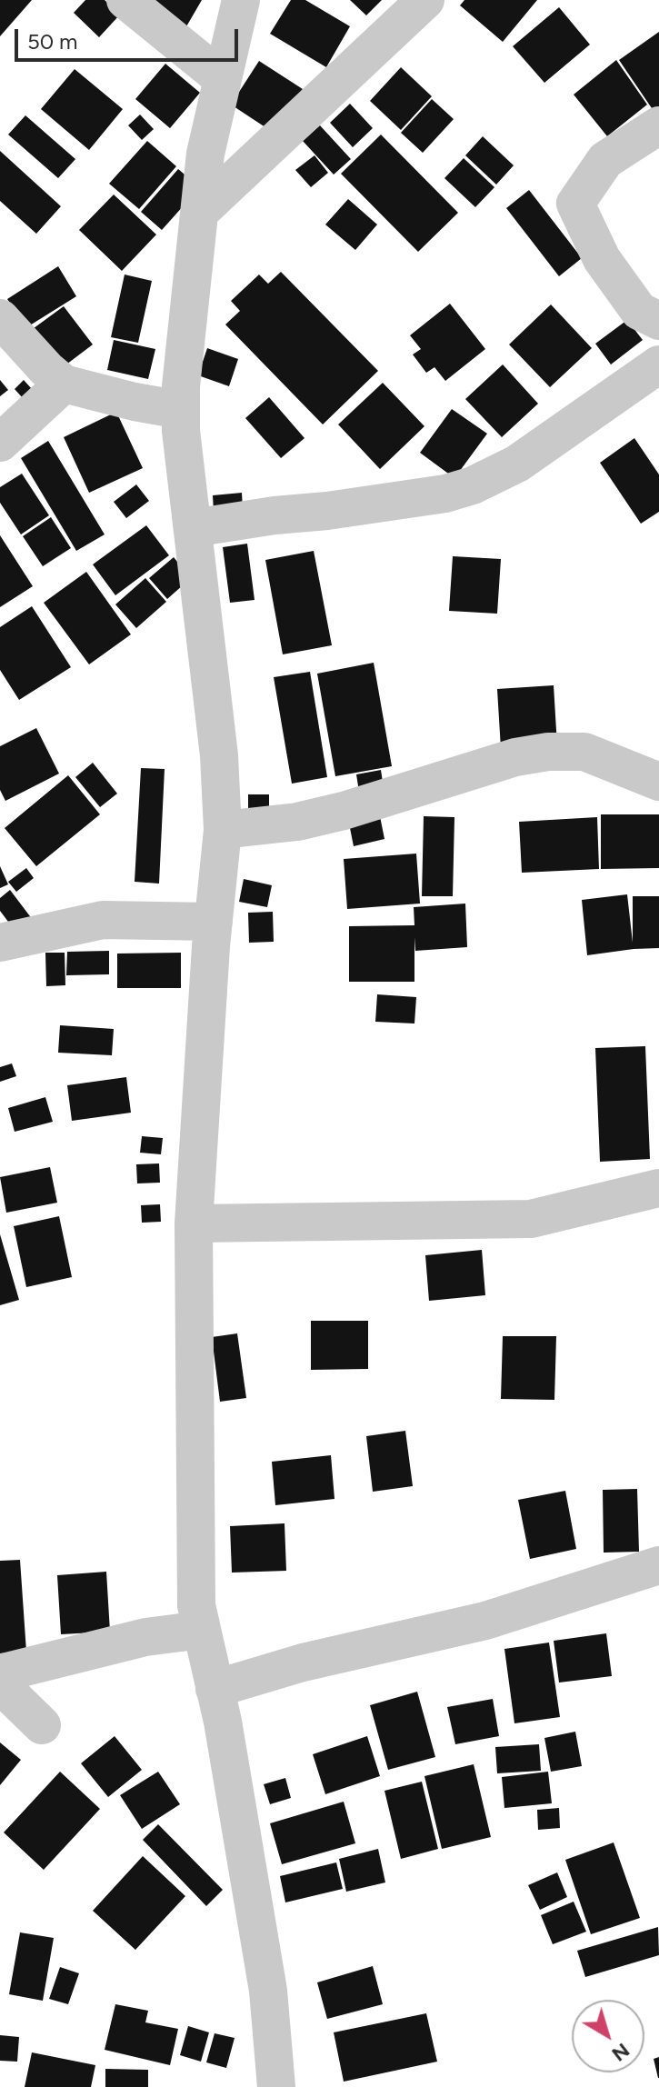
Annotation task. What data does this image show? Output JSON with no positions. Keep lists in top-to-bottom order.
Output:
{
  "scale_bar": "50 m",
  "north": "bottom right"
}
